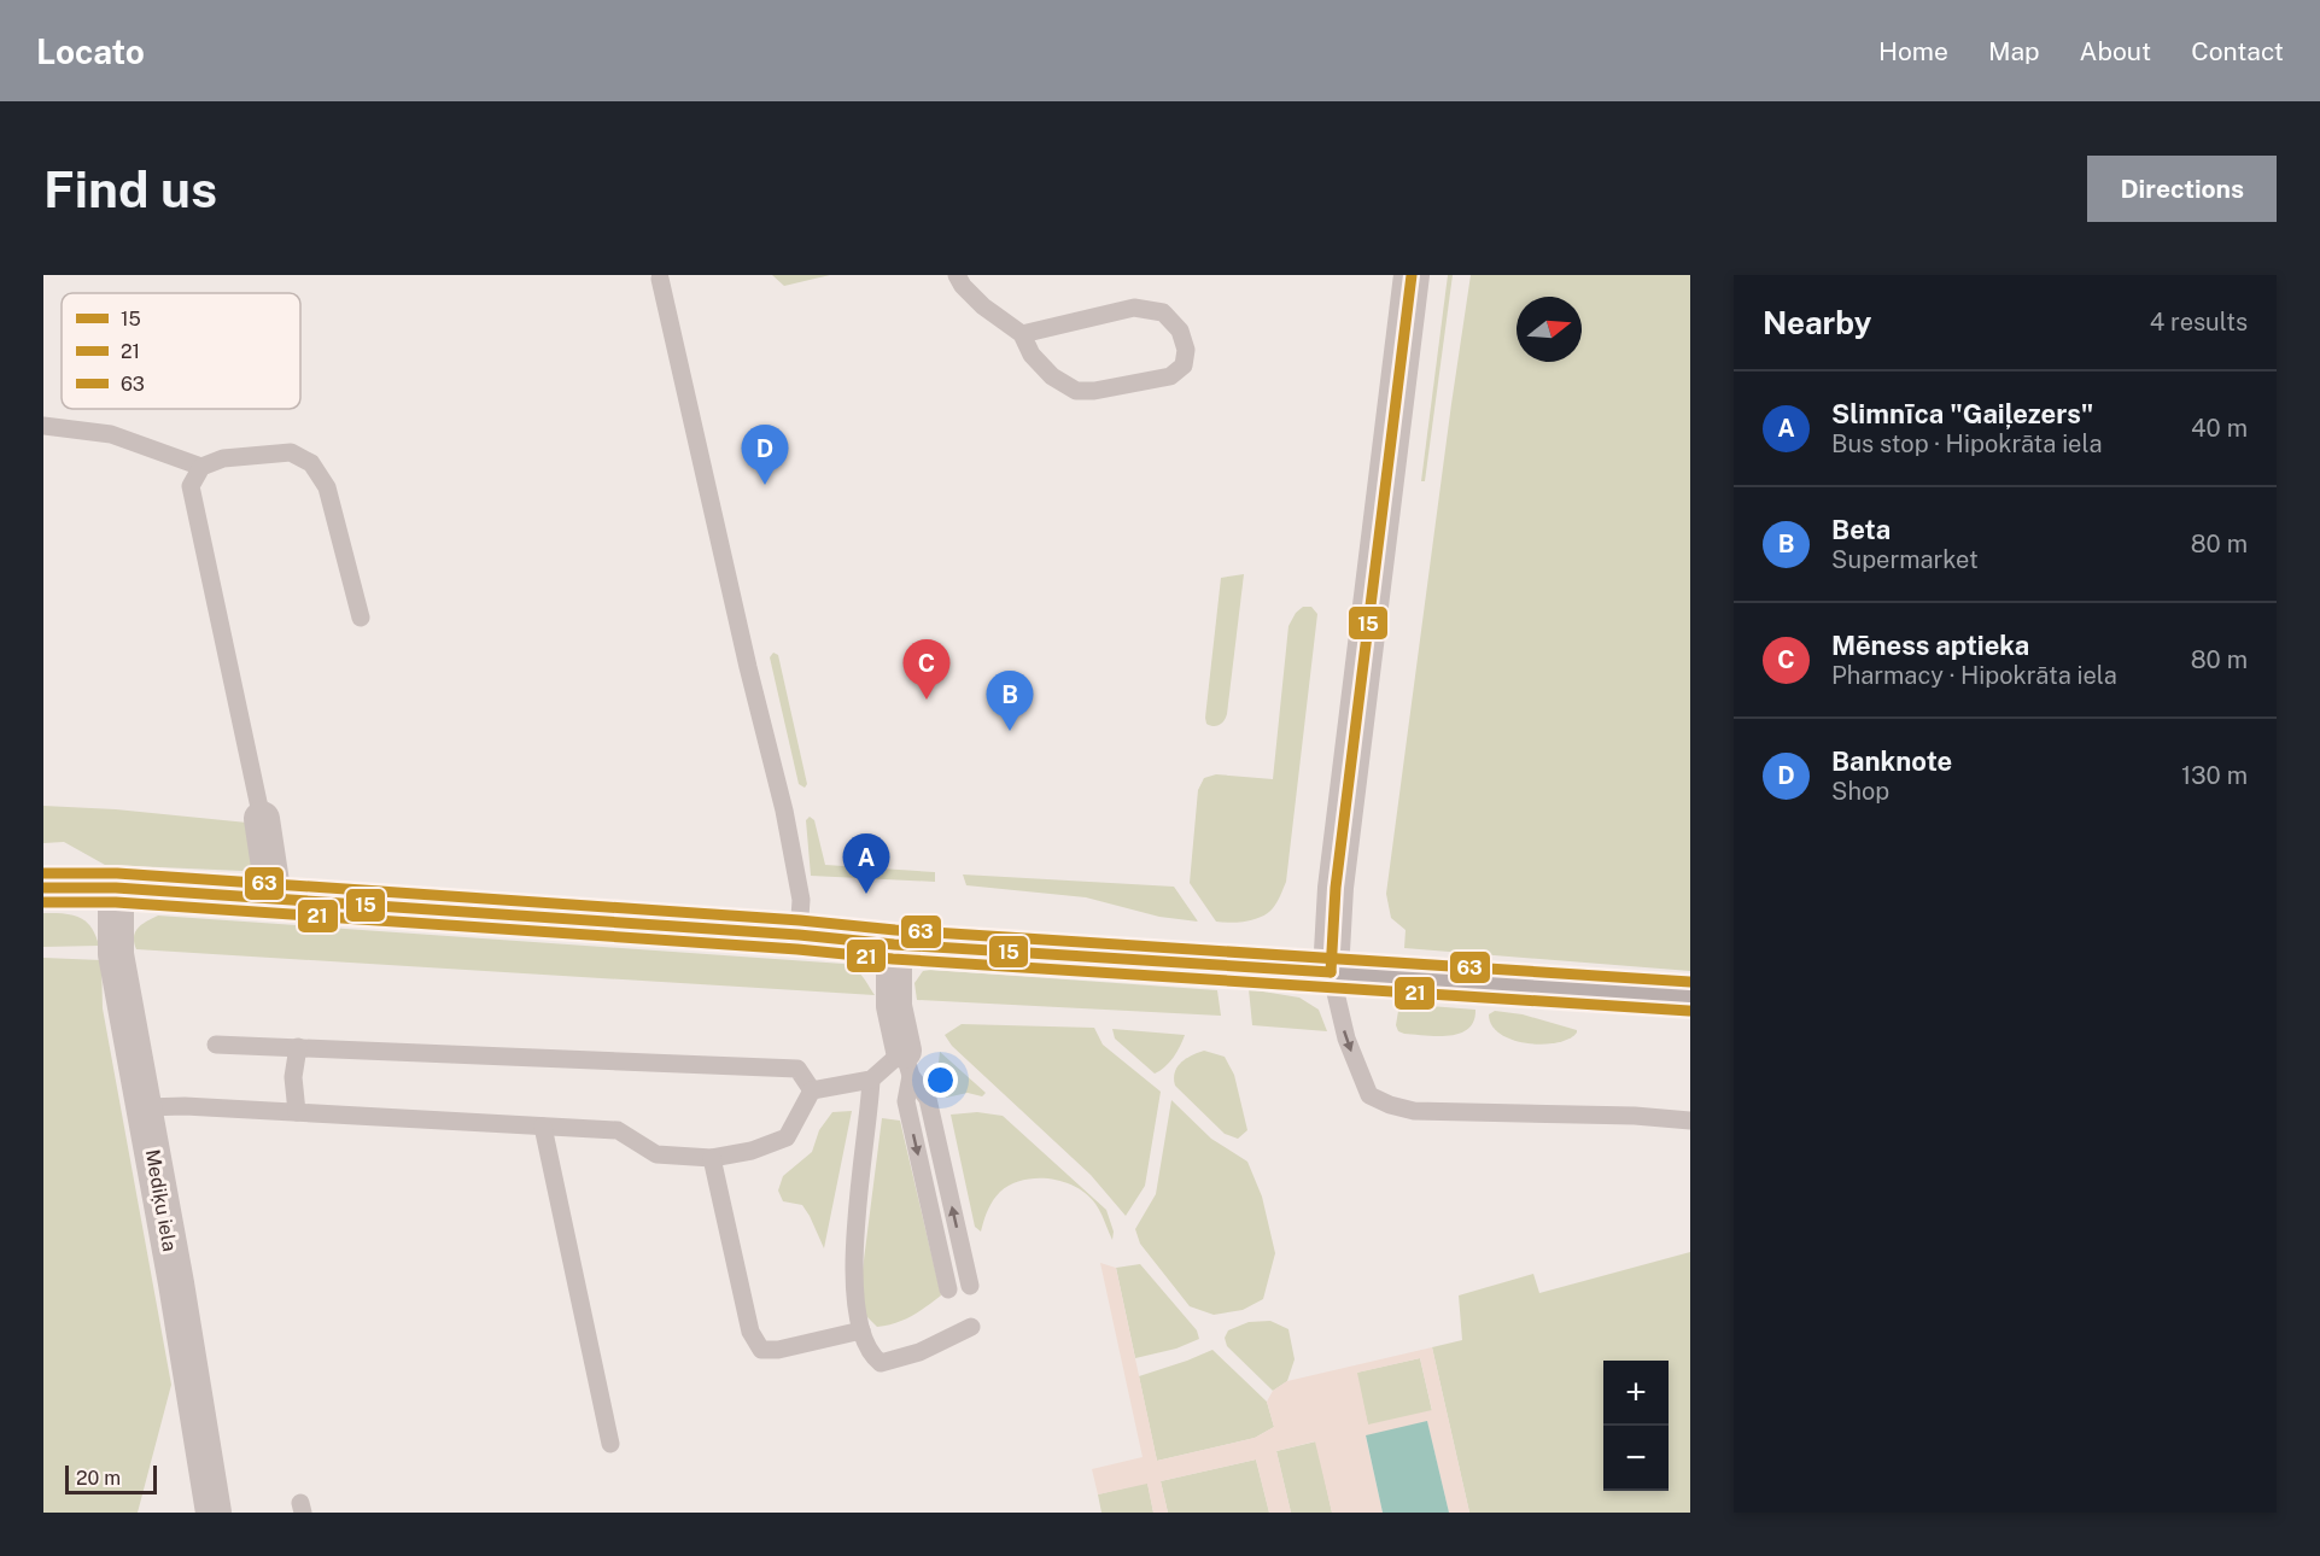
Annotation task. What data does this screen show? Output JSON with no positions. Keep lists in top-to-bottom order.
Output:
{
  "streets": {
    "street": ["Mediķu iela"]
  },
  "lines": ["transit line 15", "transit line 63", "transit line 21"],
  "legend": ["15", "21", "63"],
  "scale_bar": "20 m",
  "north": "right",
  "page": {
    "header": "Locato",
    "nav": [
      "Home",
      "Map",
      "About",
      "Contact"
    ],
    "buttons": "Directions",
    "title": "Find us",
    "heading": ["Nearby", "4 results"],
    "list": [
      {
        "mark": "A",
        "name": "Slimnīca \"Gaiļezers\"",
        "note": "Bus stop · Hipokrāta iela",
        "value": "40 m"
      },
      {
        "mark": "B",
        "name": "Beta",
        "note": "Supermarket",
        "value": "80 m"
      },
      {
        "mark": "C",
        "name": "Mēness aptieka",
        "note": "Pharmacy · Hipokrāta iela",
        "value": "80 m"
      },
      {
        "mark": "D",
        "name": "Banknote",
        "note": "Shop",
        "value": "130 m"
      }
    ],
    "pins": [
      "D",
      "C",
      "B",
      "A"
    ],
    "map_buttons": ["+", "−"],
    "scale": "20 m"
  }
}
